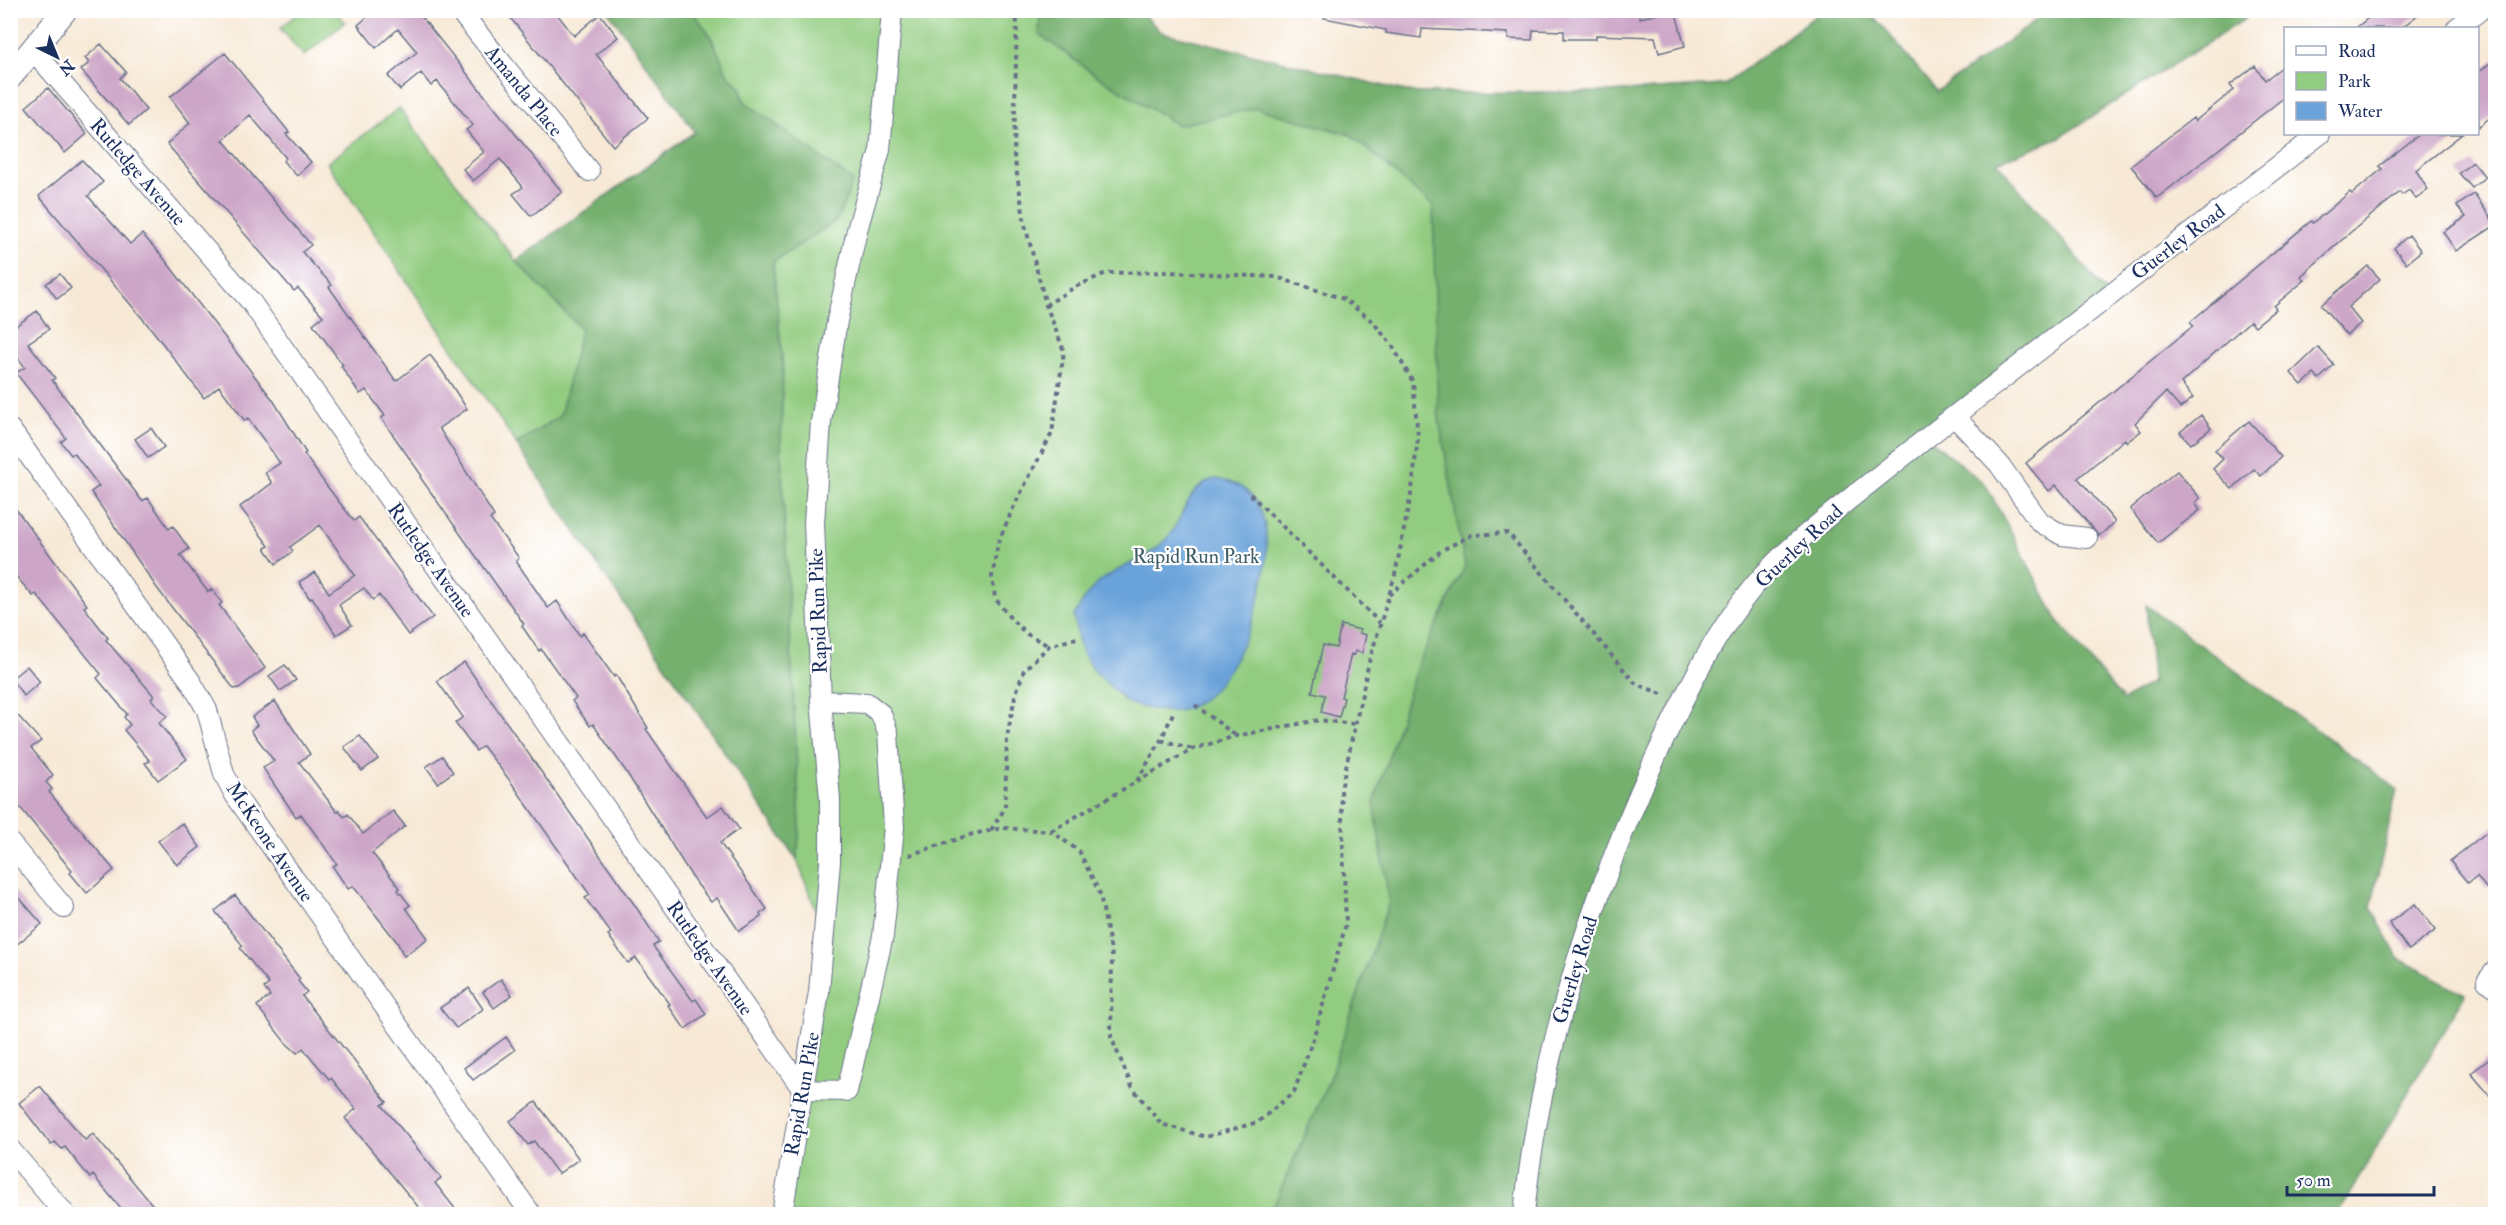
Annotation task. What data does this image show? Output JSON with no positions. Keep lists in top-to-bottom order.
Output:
{
  "streets": {
    "street": [
      "Amanda Place",
      "Rutledge Avenue",
      "Guerley Road",
      "Rapid Run Pike",
      "McKeone Avenue"
    ]
  },
  "crossings": [
    ["Rutledge Avenue", "Rapid Run Pike"]
  ],
  "parks": ["Rapid Run Park"],
  "legend": ["Road", "Park", "Water"],
  "scale_bar": "50 m",
  "north": "bottom right"
}
